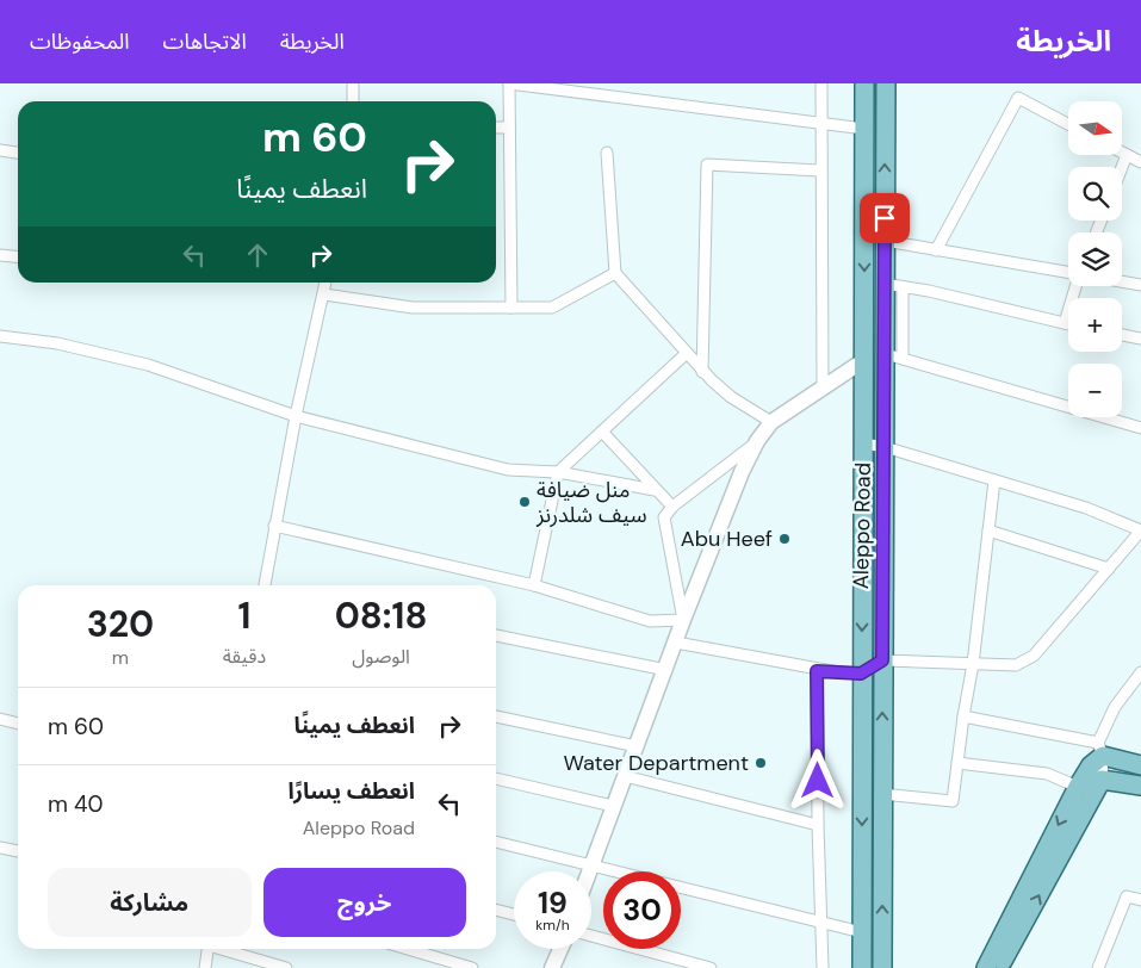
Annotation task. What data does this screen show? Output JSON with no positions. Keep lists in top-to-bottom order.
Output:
{
  "streets": {
    "main road": ["Aleppo Road"]
  },
  "places": ["منل ضيافة سيف شلدرنز", "Abu Heef", "Water Department"],
  "north": "right",
  "page": {
    "header": "الخريطة",
    "nav": ["الخريطة", "الاتجاهات", "المحفوظات"],
    "map_buttons": ["+", "−"],
    "turn": ["60 m", "انعطف يمينًا"],
    "eta": [
      "08:18",
      "الوصول",
      "1",
      "دقيقة",
      "320",
      "m"
    ],
    "list": [
      {
        "name": "انعطف يمينًا",
        "value": "60 m"
      },
      {
        "name": "انعطف يسارًا",
        "note": "Aleppo Road",
        "value": "40 m"
      }
    ],
    "buttons": ["خروج", "مشاركة"],
    "speed": "19 km/h",
    "limit": "30"
  }
}
